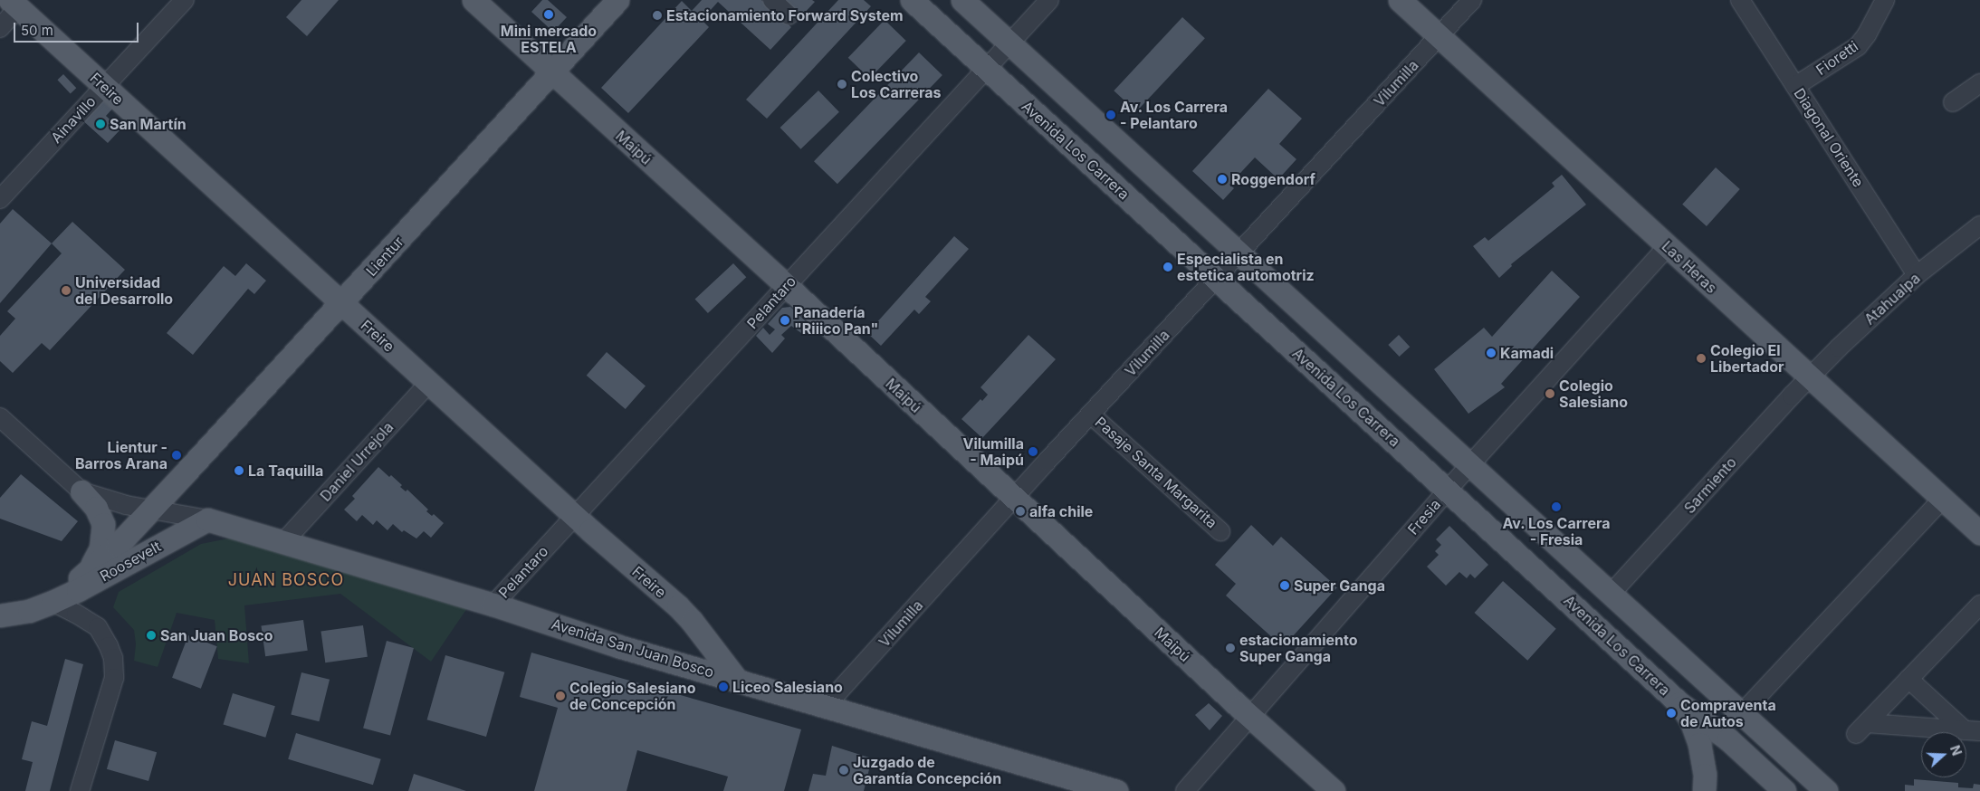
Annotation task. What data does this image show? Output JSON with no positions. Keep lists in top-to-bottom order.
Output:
{
  "streets": {
    "main road": [
      "Freire",
      "Maipú",
      "Avenida Los Carrera",
      "Lientur",
      "Las Heras",
      "Roosevelt",
      "Avenida San Juan Bosco"
    ],
    "street": [
      "Fioretti",
      "Vilumilla",
      "Ainavillo",
      "Diagonal Oriente",
      "Atahualpa",
      "Pelantaro",
      "Daniel Urrejola",
      "Pasaje Santa Margarita",
      "Sarmiento",
      "Fresia"
    ]
  },
  "crossings": [
    ["Fioretti", "Diagonal Oriente"],
    ["Vilumilla", "Maipú"],
    ["Vilumilla", "Avenida Los Carrera"],
    ["Vilumilla", "Las Heras"],
    ["Vilumilla", "Pasaje Santa Margarita"],
    ["Vilumilla", "Avenida San Juan Bosco"],
    ["Freire", "Ainavillo"],
    ["Freire", "Lientur"],
    ["Freire", "Pelantaro"],
    ["Freire", "Daniel Urrejola"],
    ["Freire", "Avenida San Juan Bosco"],
    ["Diagonal Oriente", "Atahualpa"],
    ["Maipú", "Lientur"],
    ["Maipú", "Pelantaro"],
    ["Maipú", "Fresia"],
    ["Avenida Los Carrera", "Pelantaro"],
    ["Avenida Los Carrera", "Fresia"],
    ["Lientur", "Roosevelt"],
    ["Lientur", "Avenida San Juan Bosco"],
    ["Las Heras", "Atahualpa"],
    ["Las Heras", "Sarmiento"],
    ["Las Heras", "Fresia"],
    ["Atahualpa", "Sarmiento"],
    ["Pelantaro", "Avenida San Juan Bosco"],
    ["Daniel Urrejola", "Avenida San Juan Bosco"],
    ["Roosevelt", "Avenida San Juan Bosco"]
  ],
  "districts": ["JUAN BOSCO"],
  "places": [
    "Mini mercado ESTELA",
    "Estacionamiento Forward System",
    "Colectivo Los Carreras",
    "Av. Los Carrera - Pelantaro",
    "San Martín",
    "Roggendorf",
    "Especialista en estetica automotriz",
    "Universidad del Desarrollo",
    "Panadería \"Riiico Pan\"",
    "Kamadi",
    "Colegio El Libertador",
    "Colegio Salesiano",
    "Vilumilla - Maipú",
    "Lientur - Barros Arana",
    "La Taquilla",
    "Av. Los Carrera - Fresia",
    "alfa chile",
    "Super Ganga",
    "San Juan Bosco",
    "estacionamiento Super Ganga",
    "Liceo Salesiano",
    "Colegio Salesiano de Concepción",
    "Compraventa de Autos",
    "Juzgado de Garantía Concepción"
  ],
  "scale_bar": "50 m",
  "north": "right"
}
